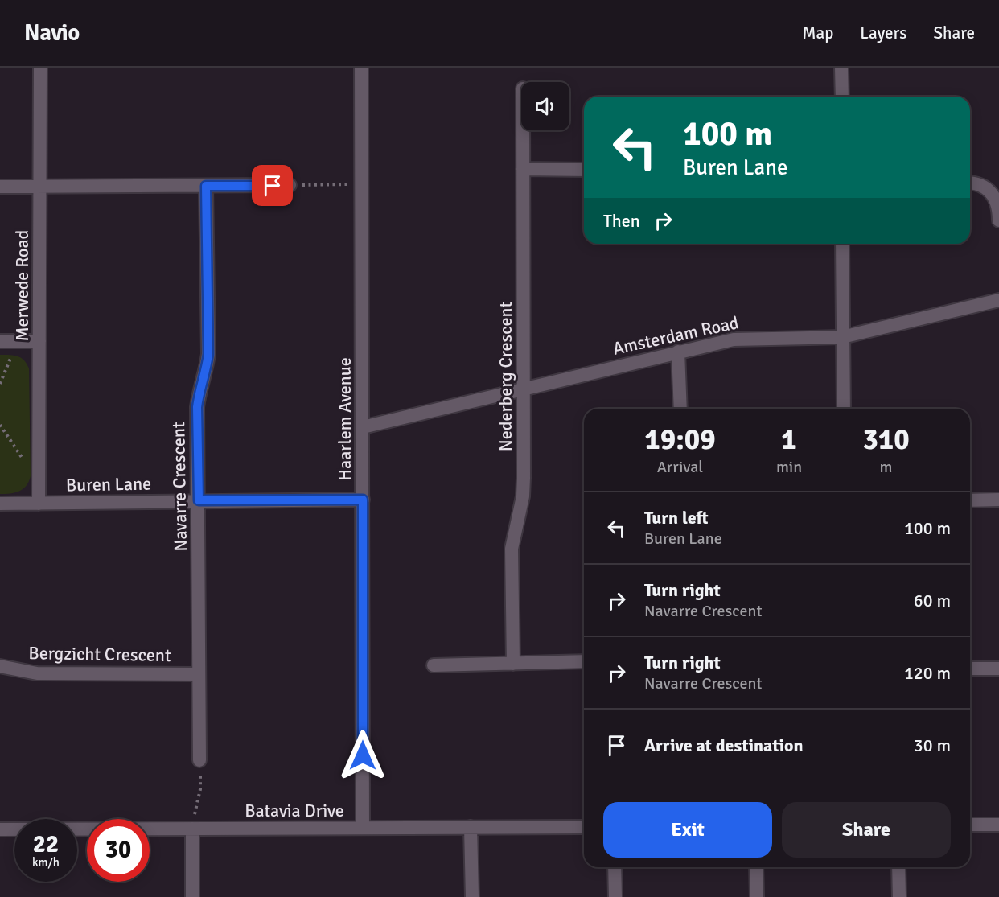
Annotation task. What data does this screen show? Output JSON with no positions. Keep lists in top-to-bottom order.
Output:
{
  "streets": {
    "street": [
      "Merwede Road",
      "Amsterdam Road",
      "Nederberg Crescent",
      "Haarlem Avenue",
      "Buren Lane",
      "Navarre Crescent",
      "Bergzicht Crescent",
      "Batavia Drive"
    ]
  },
  "crossings": [
    ["Merwede Road", "Buren Lane"],
    ["Amsterdam Road", "Nederberg Crescent"],
    ["Amsterdam Road", "Haarlem Avenue"],
    ["Haarlem Avenue", "Buren Lane"],
    ["Haarlem Avenue", "Batavia Drive"],
    ["Buren Lane", "Navarre Crescent"],
    ["Navarre Crescent", "Bergzicht Crescent"]
  ],
  "page": {
    "header": "Navio",
    "nav": ["Map", "Layers", "Share"],
    "turn": ["100 m", "Buren Lane"],
    "then": "Then",
    "eta": [
      "19:09",
      "Arrival",
      "1",
      "min",
      "310",
      "m"
    ],
    "list": [
      {
        "name": "Turn left",
        "note": "Buren Lane",
        "value": "100 m"
      },
      {
        "name": "Turn right",
        "note": "Navarre Crescent",
        "value": "60 m"
      },
      {
        "name": "Turn right",
        "note": "Navarre Crescent",
        "value": "120 m"
      },
      {
        "name": "Arrive at destination",
        "value": "30 m"
      }
    ],
    "buttons": ["Exit", "Share"],
    "speed": "22 km/h",
    "limit": "30"
  }
}
